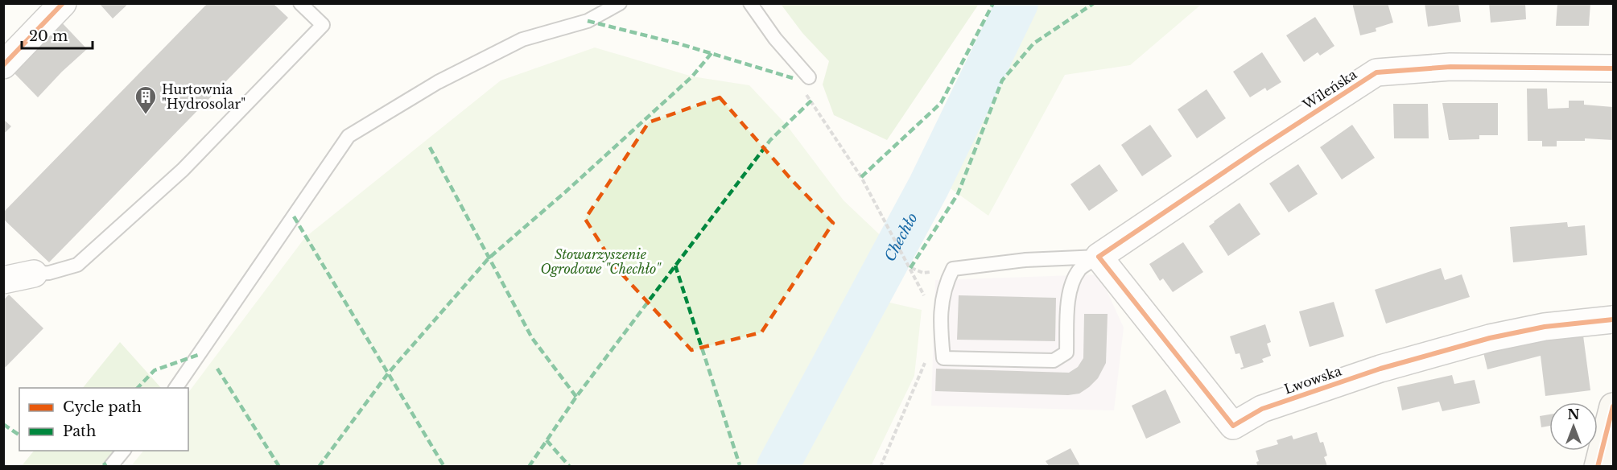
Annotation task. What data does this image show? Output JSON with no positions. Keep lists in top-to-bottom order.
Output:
{
  "streets": {
    "street": ["Wileńska", "Lwowska"]
  },
  "crossings": [
    ["Wileńska", "Lwowska"]
  ],
  "water": ["Chechło"],
  "parks": ["Stowarzyszenie Ogrodowe \"Chechło\""],
  "places": {
    "building": ["Hurtownia \"Hydrosolar\""]
  },
  "legend": ["Cycle path", "Path"],
  "scale_bar": "20 m",
  "north": "top"
}
